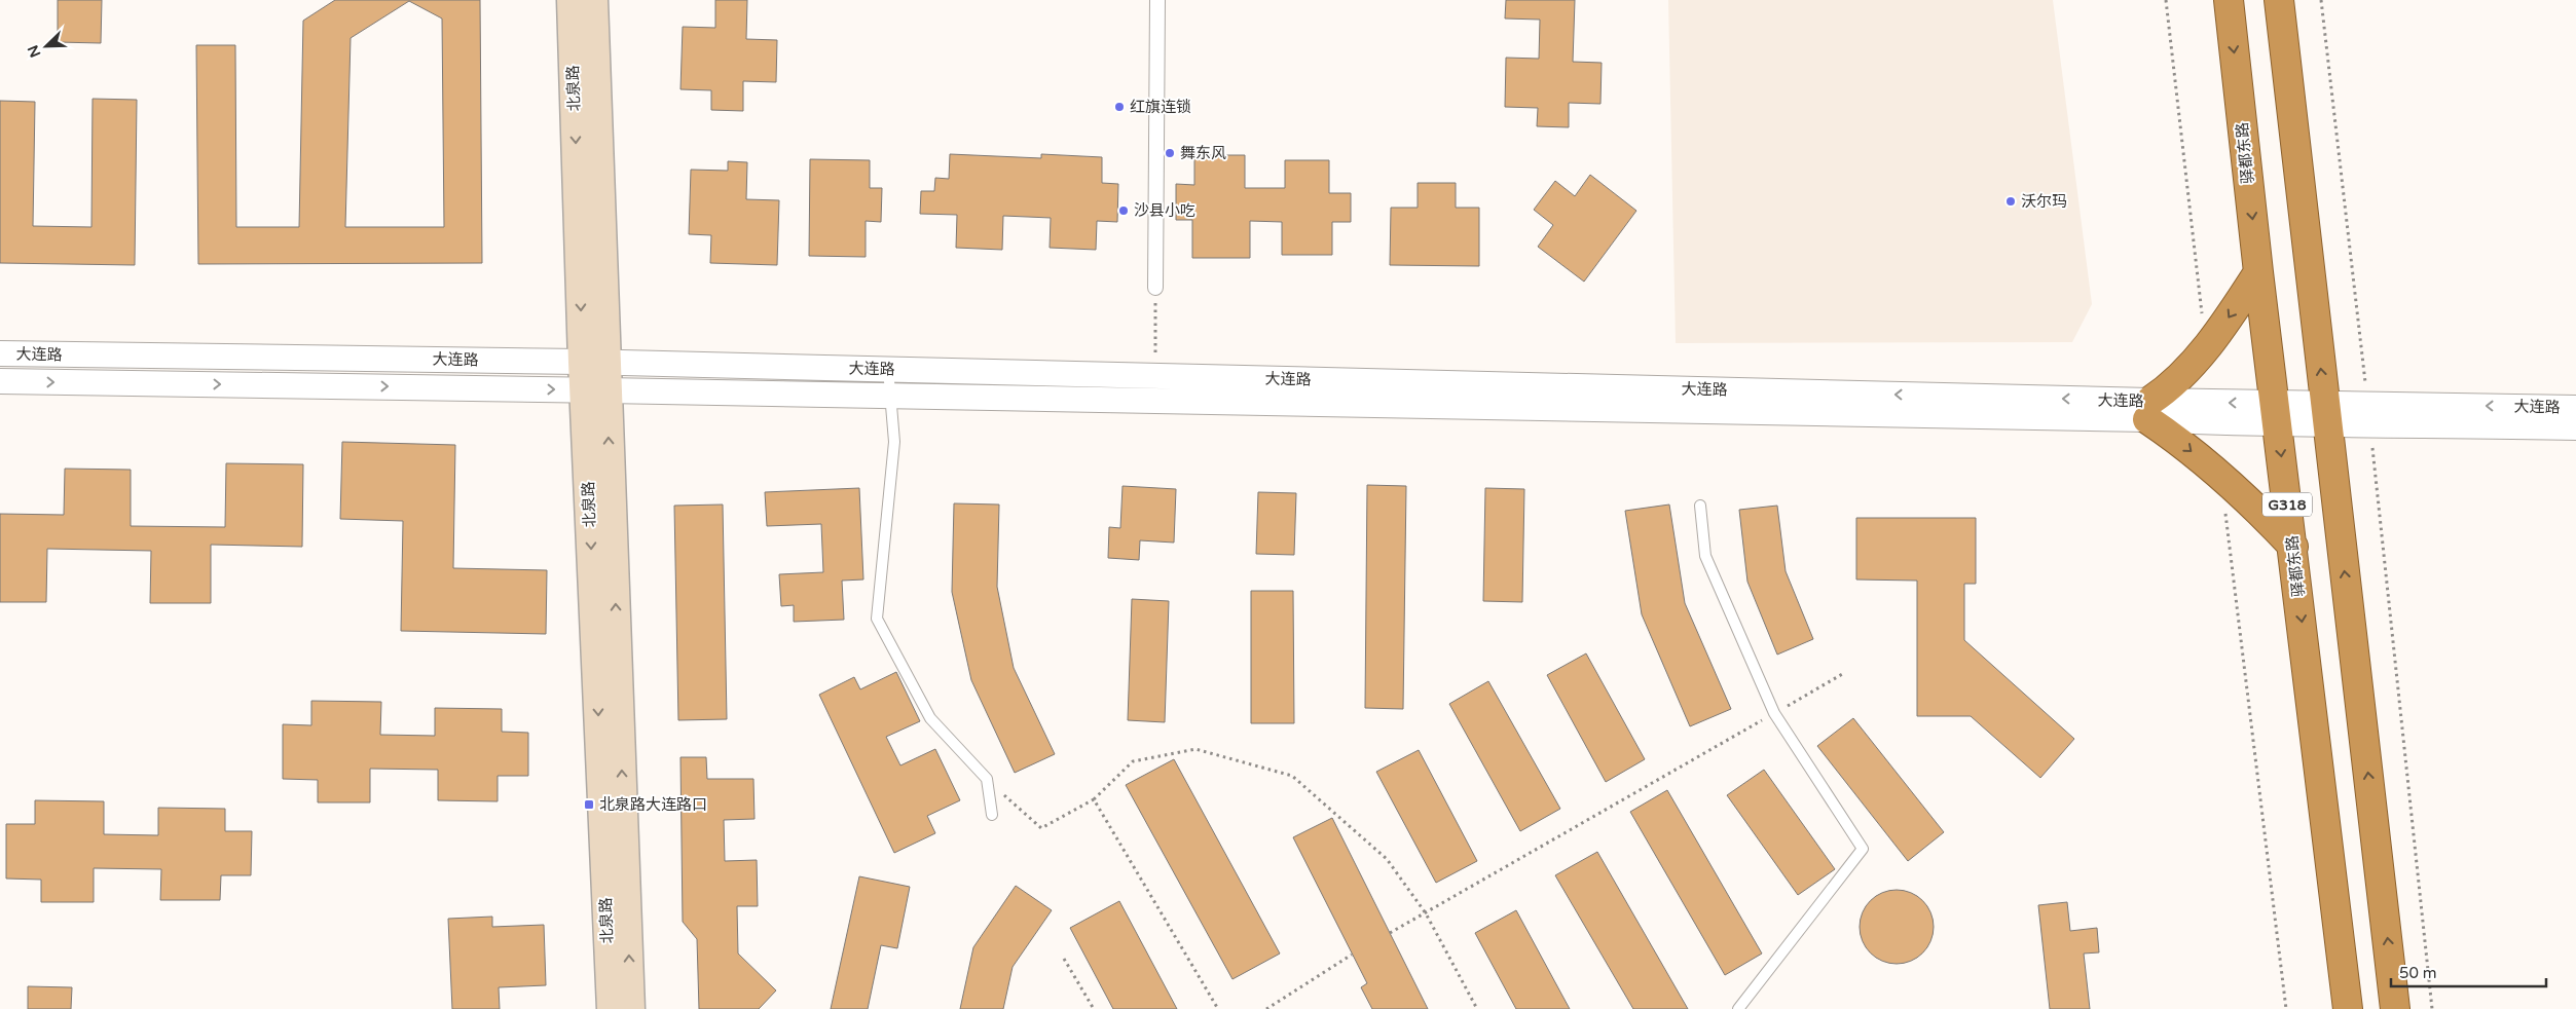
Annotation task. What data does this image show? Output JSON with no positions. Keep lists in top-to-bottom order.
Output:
{
  "streets": {
    "highway": ["驿都东路", "G318"],
    "main road": ["北泉路"],
    "street": ["大连路"]
  },
  "crossings": [
    ["北泉路", "大连路"],
    ["驿都东路", "大连路"]
  ],
  "places": {
    "other": [
      "红旗连锁",
      "舞东风",
      "沃尔玛",
      "沙县小吃"
    ],
    "transit": ["北泉路大连路口"]
  },
  "scale_bar": "50 m",
  "north": "bottom left"
}
